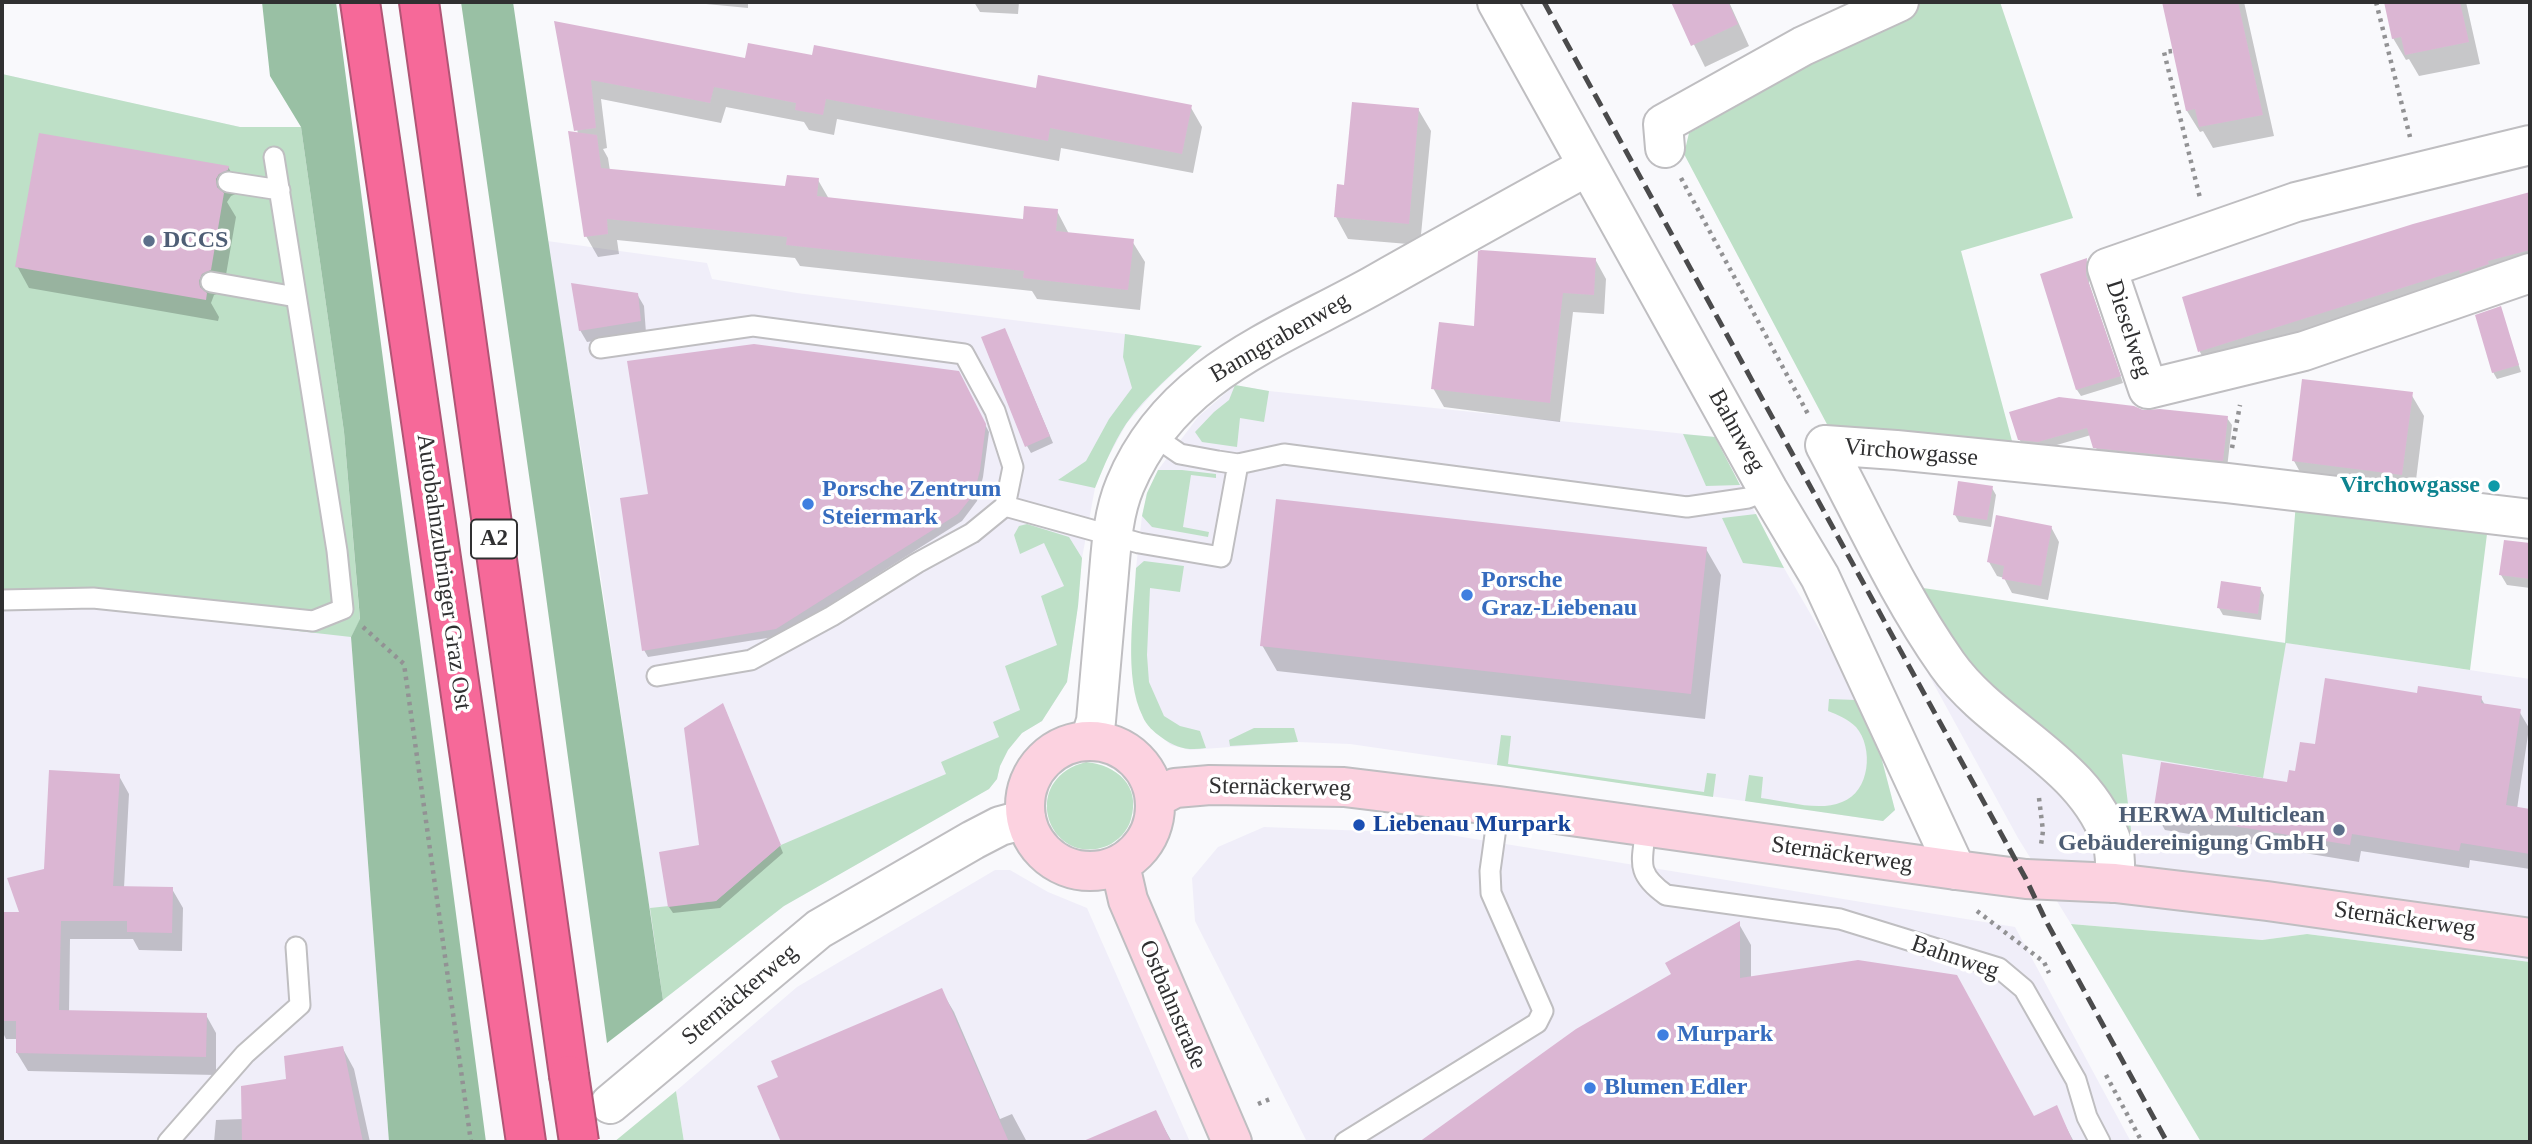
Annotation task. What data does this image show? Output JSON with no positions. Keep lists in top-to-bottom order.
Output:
{
  "streets": {
    "highway": ["A2", "Autobahnzubringer Graz Ost"],
    "main road": ["Sternäckerweg", "Ostbahnstraße"],
    "street": [
      "Dieselweg",
      "Banngrabenweg",
      "Bahnweg",
      "Virchowgasse"
    ]
  },
  "crossings": [
    ["Banngrabenweg", "Bahnweg"],
    ["Banngrabenweg", "Sternäckerweg"],
    ["Banngrabenweg", "Ostbahnstraße"],
    ["Bahnweg", "Sternäckerweg"],
    ["Virchowgasse", "Sternäckerweg"],
    ["Sternäckerweg", "Ostbahnstraße"]
  ],
  "places": [
    "DCCS",
    "Virchowgasse",
    "Porsche Zentrum Steiermark",
    "Porsche Graz-Liebenau",
    "Liebenau Murpark",
    "HERWA Multiclean Gebäudereinigung GmbH",
    "Murpark",
    "Blumen Edler"
  ]
}
